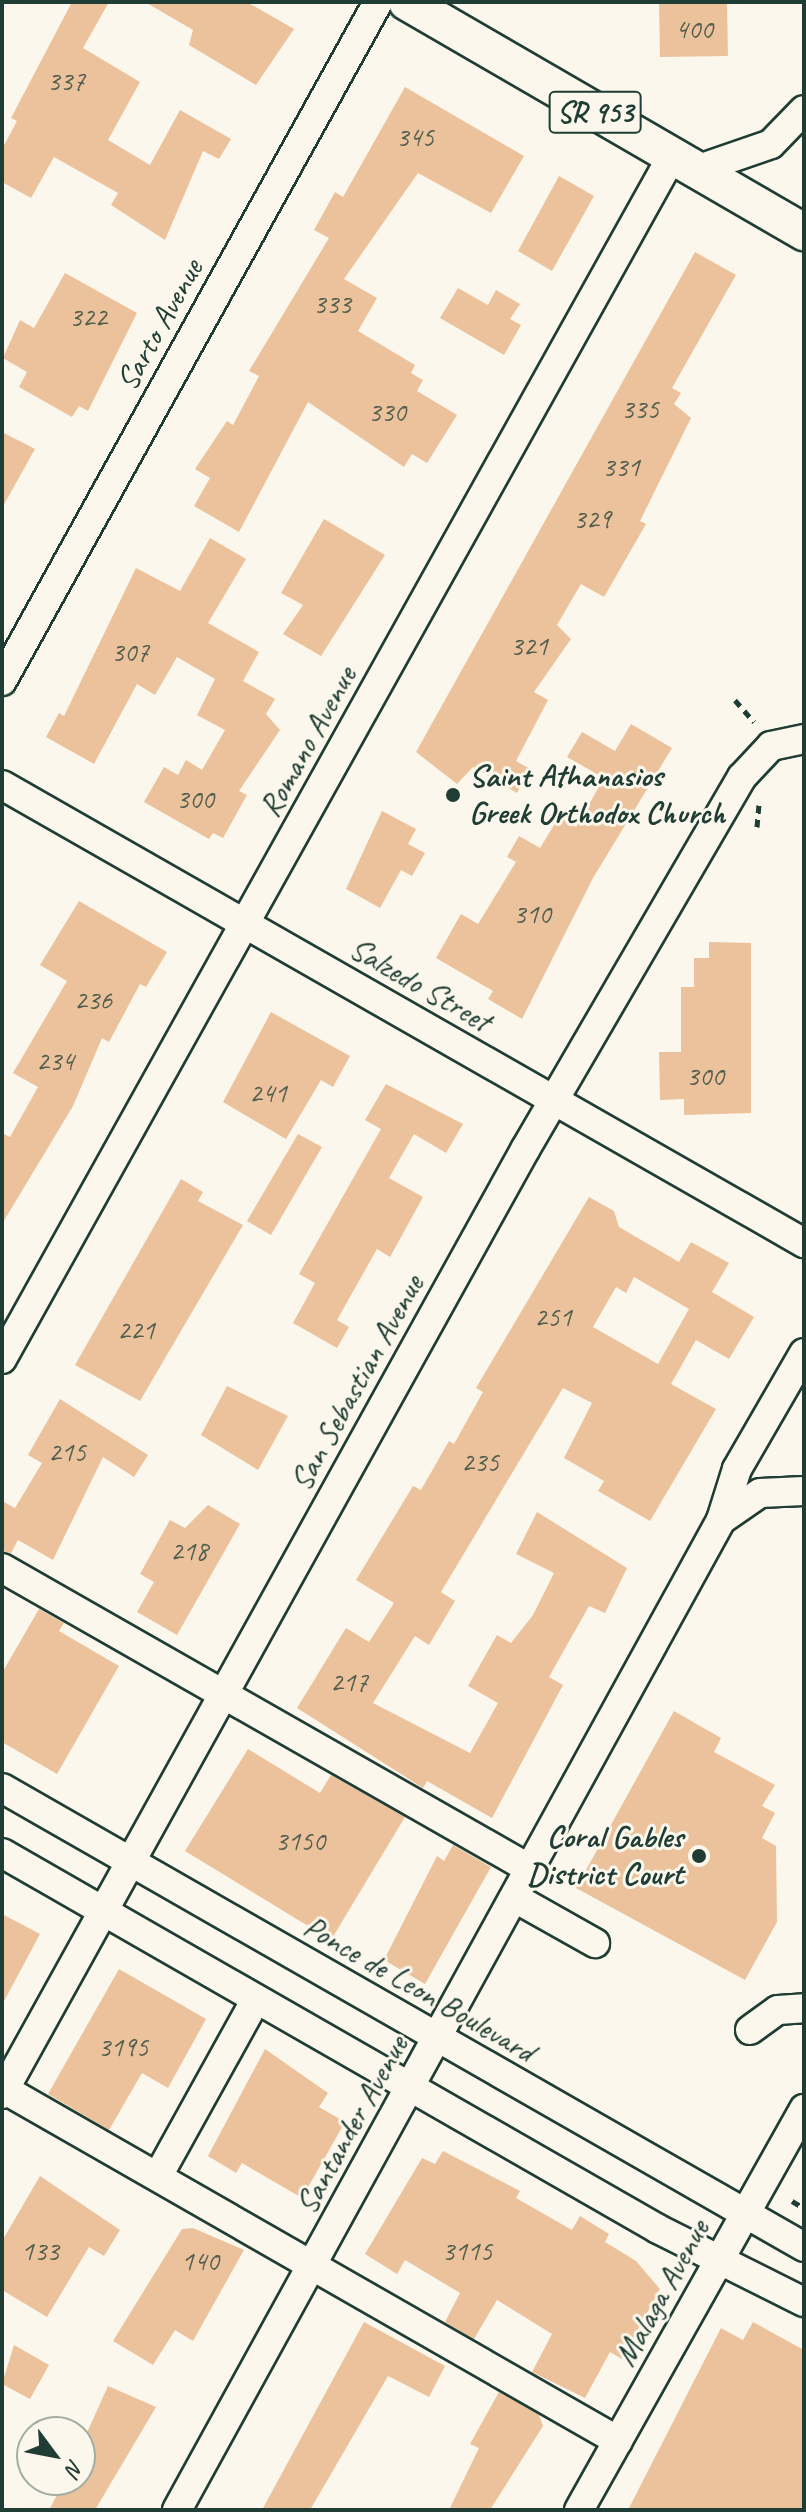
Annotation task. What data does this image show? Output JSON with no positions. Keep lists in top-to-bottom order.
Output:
{
  "streets": {
    "main road": ["SR 953"],
    "street": [
      "Sarto Avenue",
      "Romano Avenue",
      "Salzedo Street",
      "San Sebastian Avenue",
      "Ponce de Leon Boulevard",
      "Santander Avenue",
      "Malaga Avenue"
    ]
  },
  "crossings": [
    ["SR 953", "Romano Avenue"],
    ["Romano Avenue", "Salzedo Street"],
    ["Salzedo Street", "San Sebastian Avenue"],
    ["San Sebastian Avenue", "Ponce de Leon Boulevard"],
    ["Ponce de Leon Boulevard", "Santander Avenue"],
    ["Ponce de Leon Boulevard", "Malaga Avenue"]
  ],
  "places": ["Saint Athanasios Greek Orthodox Church", "Coral Gables District Court"],
  "house_numbers": [
    "400",
    "337",
    "345",
    "333",
    "322",
    "335",
    "330",
    "331",
    "329",
    "321",
    "307",
    "300",
    "310",
    "236",
    "234",
    "300",
    "241",
    "251",
    "221",
    "215",
    "235",
    "218",
    "217",
    "3150",
    "3195",
    "133",
    "3115",
    "140"
  ],
  "north": "bottom right"
}
